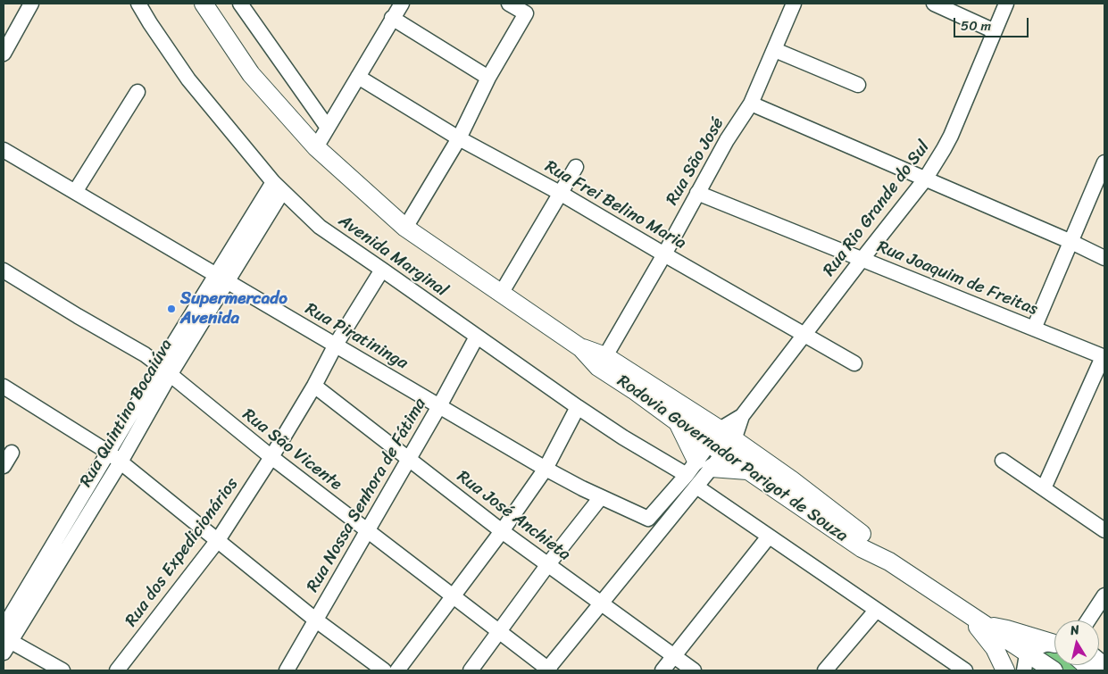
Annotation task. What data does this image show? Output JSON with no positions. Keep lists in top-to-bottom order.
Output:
{
  "streets": {
    "main road": ["Rodovia Governador Parigot de Souza"],
    "street": [
      "Rua São José",
      "Rua Frei Belino Maria",
      "Rua Rio Grande do Sul",
      "Avenida Marginal",
      "Rua Joaquim de Freitas",
      "Rua Piratininga",
      "Rua Quintino Bocaiúva",
      "Rua São Vicente",
      "Rua Nossa Senhora de Fátima",
      "Rua José Anchieta",
      "Rua dos Expedicionários"
    ]
  },
  "crossings": [
    ["Rua São José", "Rua Frei Belino Maria"],
    ["Rua São José", "Rua Joaquim de Freitas"],
    ["Rua São José", "Rodovia Governador Parigot de Souza"],
    ["Rua Frei Belino Maria", "Rua Rio Grande do Sul"],
    ["Rua Rio Grande do Sul", "Avenida Marginal"],
    ["Rua Rio Grande do Sul", "Rua Joaquim de Freitas"],
    ["Rua Rio Grande do Sul", "Rua Piratininga"],
    ["Rua Rio Grande do Sul", "Rua São Vicente"],
    ["Rua Rio Grande do Sul", "Rodovia Governador Parigot de Souza"],
    ["Rua Rio Grande do Sul", "Rua José Anchieta"],
    ["Avenida Marginal", "Rua Piratininga"],
    ["Avenida Marginal", "Rua Quintino Bocaiúva"],
    ["Avenida Marginal", "Rua Nossa Senhora de Fátima"],
    ["Avenida Marginal", "Rua dos Expedicionários"],
    ["Rua Piratininga", "Rua Quintino Bocaiúva"],
    ["Rua Piratininga", "Rua Nossa Senhora de Fátima"],
    ["Rua Piratininga", "Rua dos Expedicionários"],
    ["Rua Quintino Bocaiúva", "Rua São Vicente"],
    ["Rua São Vicente", "Rua Nossa Senhora de Fátima"],
    ["Rua São Vicente", "Rua dos Expedicionários"],
    ["Rua Nossa Senhora de Fátima", "Rua José Anchieta"],
    ["Rua José Anchieta", "Rua dos Expedicionários"]
  ],
  "places": ["Supermercado Avenida"],
  "scale_bar": "50 m",
  "north": "top"
}
